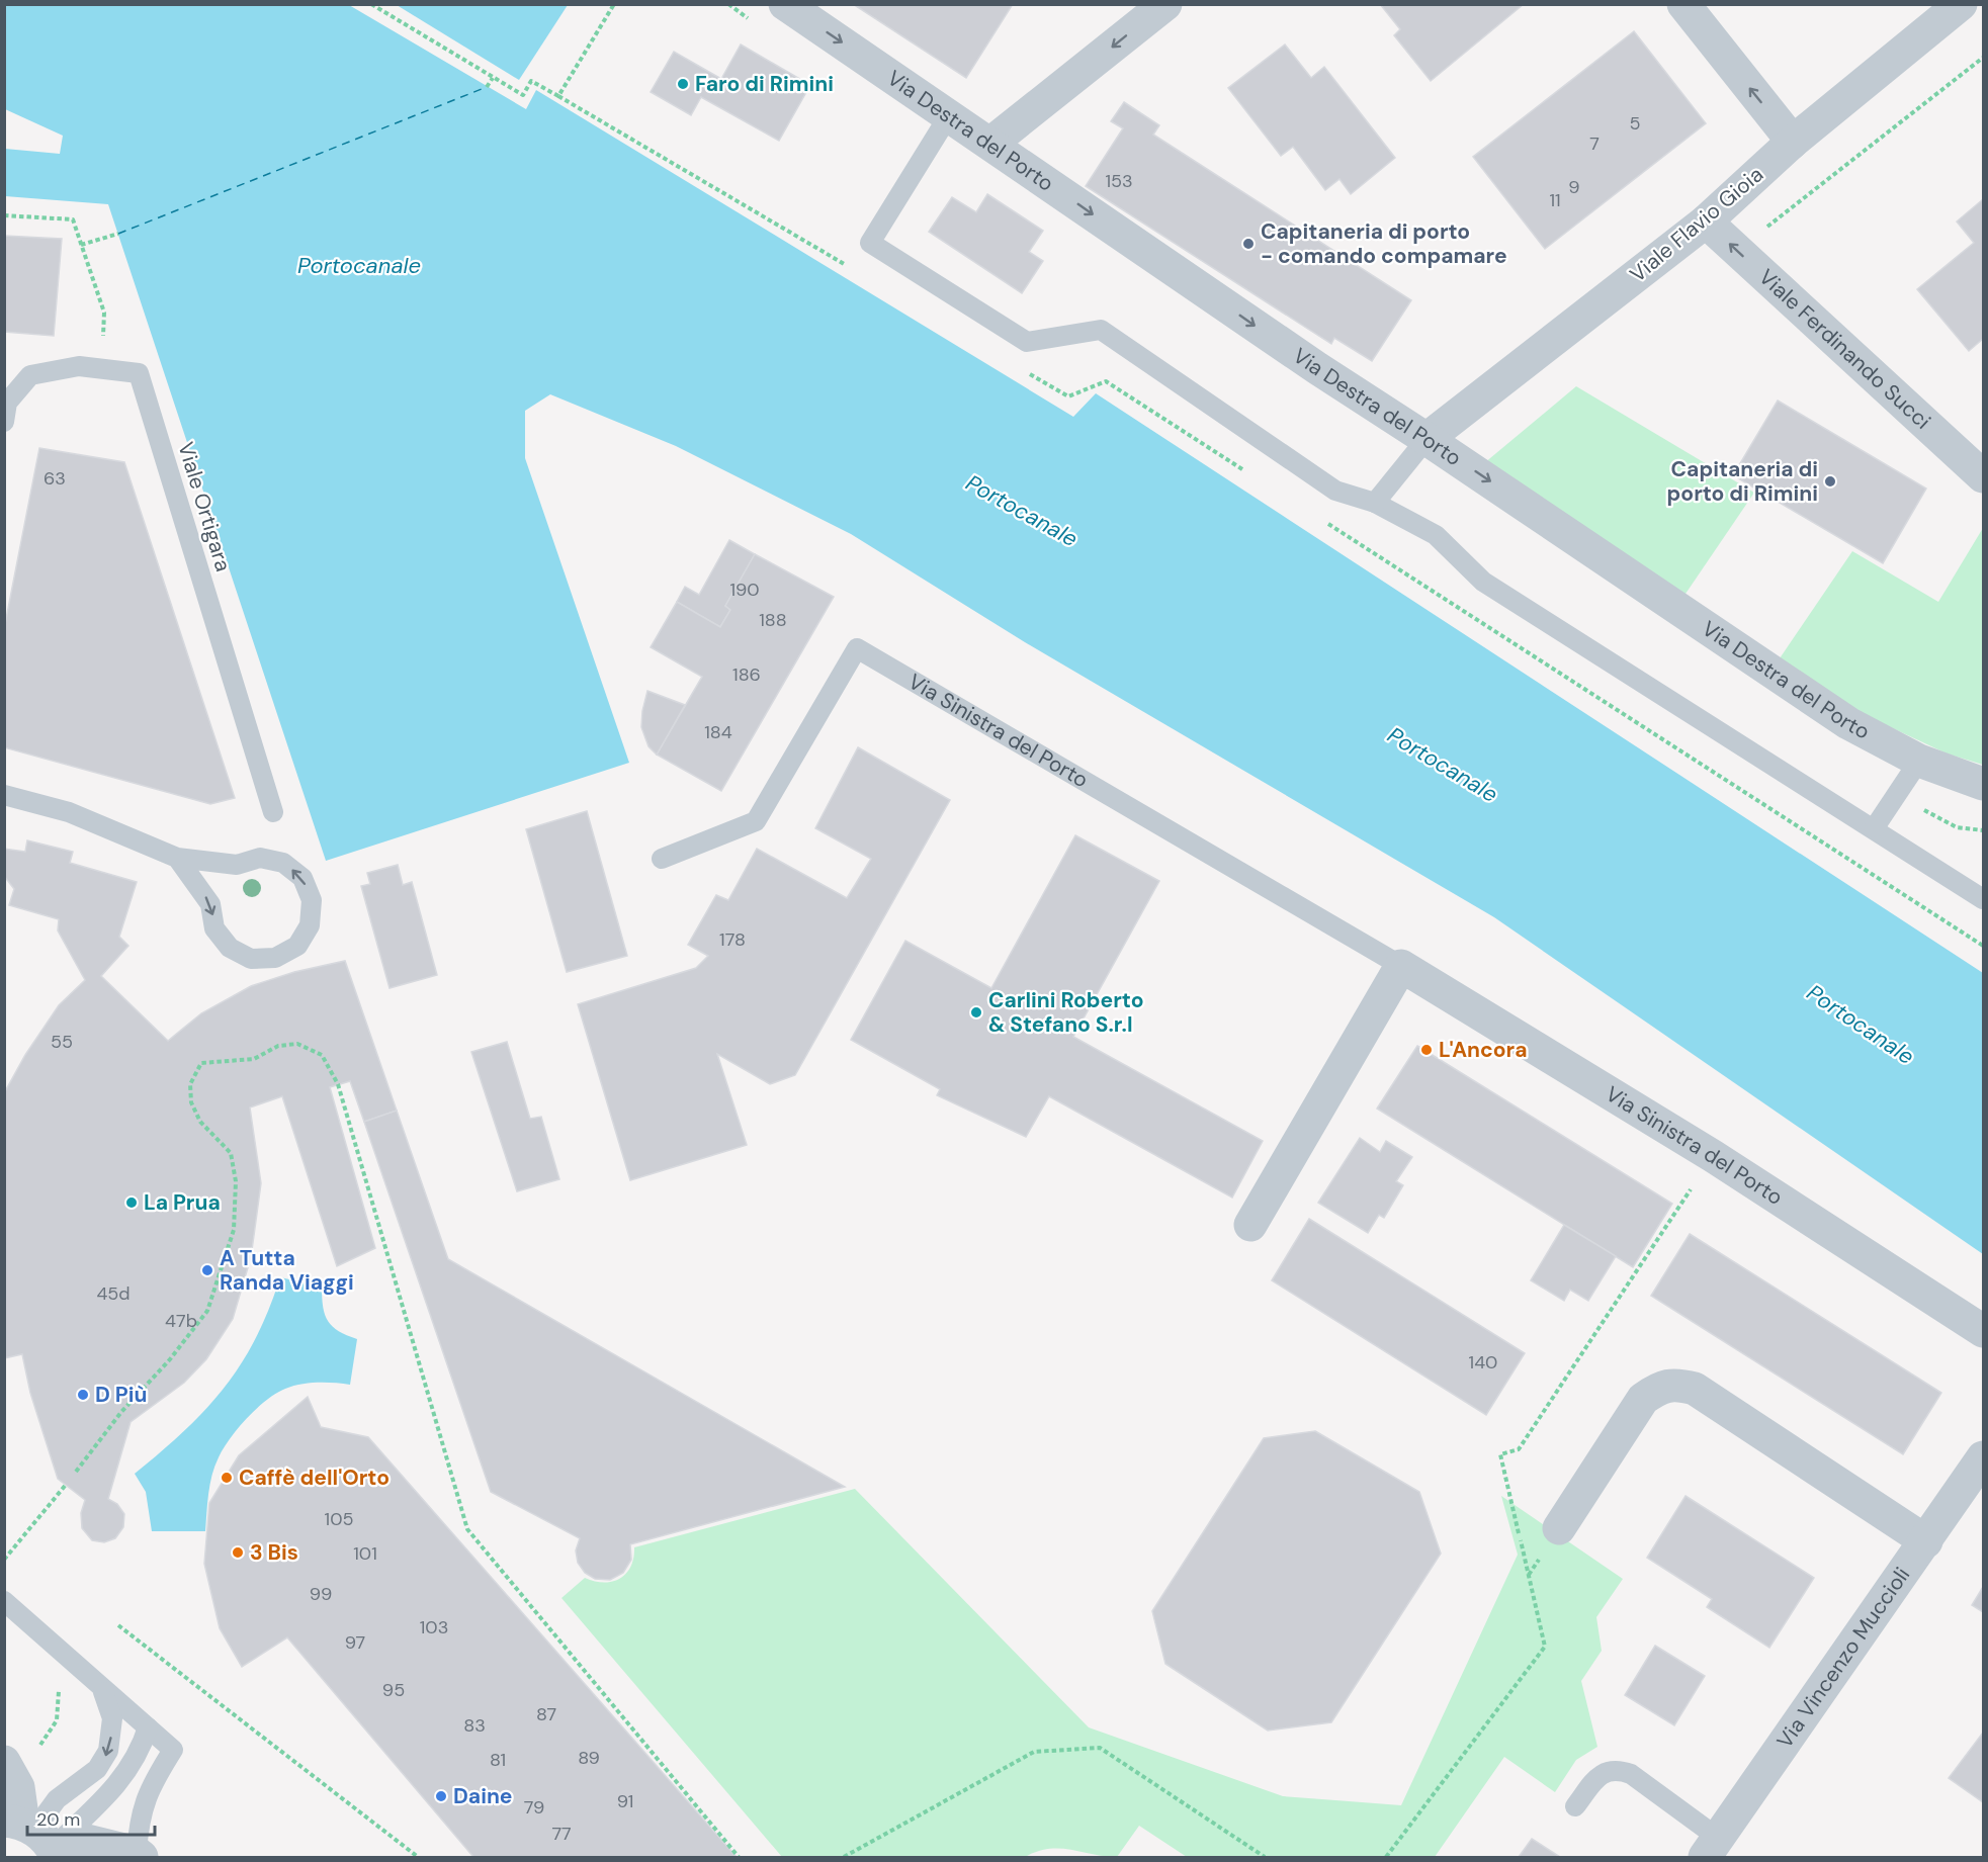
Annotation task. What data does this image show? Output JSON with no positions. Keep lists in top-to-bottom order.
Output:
{
  "streets": {
    "street": [
      "Via Destra del Porto",
      "Viale Flavio Gioia",
      "Viale Ferdinando Succi",
      "Via Sinistra del Porto",
      "Via Vincenzo Muccioli"
    ],
    "lane": ["Viale Ortigara"]
  },
  "crossings": [
    ["Via Destra del Porto", "Viale Flavio Gioia"],
    ["Viale Flavio Gioia", "Viale Ferdinando Succi"]
  ],
  "one_way": ["Via Destra del Porto", "Viale Ferdinando Succi"],
  "water": ["Portocanale"],
  "places": [
    "Faro di Rimini",
    "Capitaneria di porto - comando compamare",
    "Capitaneria di porto di Rimini",
    "Carlini Roberto & Stefano S.r.l",
    "L'Ancora",
    "La Prua",
    "A Tutta Randa Viaggi",
    "D Più",
    "Caffè dell'Orto",
    "3 Bis",
    "Daine"
  ],
  "house_numbers": [
    "5",
    "7",
    "153",
    "9",
    "11",
    "63",
    "190",
    "188",
    "186",
    "184",
    "178",
    "55",
    "45d",
    "47b",
    "140",
    "105",
    "101",
    "99",
    "103",
    "97",
    "95",
    "87",
    "83",
    "89",
    "81",
    "91",
    "79",
    "77"
  ],
  "scale_bar": "20 m"
}
